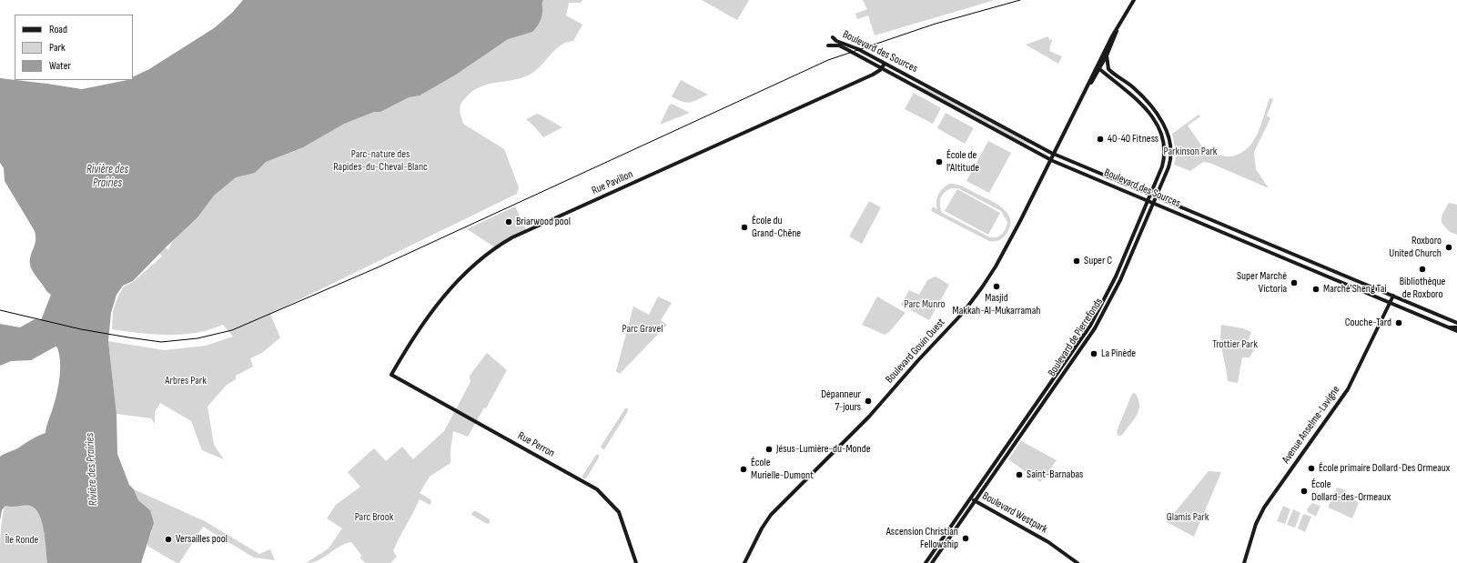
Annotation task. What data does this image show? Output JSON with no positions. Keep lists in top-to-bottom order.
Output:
{
  "streets": {
    "street": [
      "Boulevard des Sources",
      "Rue Pavillon",
      "Boulevard de Pierrefonds",
      "Boulevard Gouin Ouest",
      "Avenue Anselme-Lavigne",
      "Rue Perron",
      "Boulevard Westpark"
    ]
  },
  "crossings": [
    ["Boulevard des Sources", "Rue Pavillon"],
    ["Boulevard des Sources", "Boulevard de Pierrefonds"],
    ["Boulevard des Sources", "Boulevard Gouin Ouest"],
    ["Boulevard des Sources", "Avenue Anselme-Lavigne"],
    ["Rue Pavillon", "Rue Perron"],
    ["Boulevard de Pierrefonds", "Boulevard Gouin Ouest"],
    ["Boulevard de Pierrefonds", "Boulevard Westpark"]
  ],
  "water": ["Rivière des Prairies"],
  "parks": [
    "Parkinson Park",
    "Parc-nature des Rapides-du-Cheval-Blanc",
    "Parc Munro",
    "Parc Gravel",
    "Trottier Park",
    "Arbres Park",
    "Parc Brook",
    "Glamis Park",
    "Île Ronde"
  ],
  "places": [
    "40-40 Fitness",
    "École de l'Altitude",
    "Briarwood pool",
    "École du Grand-Chêne",
    "Roxboro United Church",
    "Super C",
    "Bibliothèque de Roxboro",
    "Super Marché Victoria",
    "Masjid Makkah-Al-Mukarramah",
    "Marché Sheng Tai",
    "Couche-Tard",
    "La Pinède",
    "Dépanneur 7-jours",
    "Jésus-Lumière-du-Monde",
    "École primaire Dollard-Des Ormeaux",
    "École Murielle-Dumont",
    "Saint-Barnabas",
    "École Dollard-des-Ormeaux",
    "Ascension Christian Fellowship",
    "Versailles pool"
  ],
  "legend": ["Road", "Park", "Water"]
}
